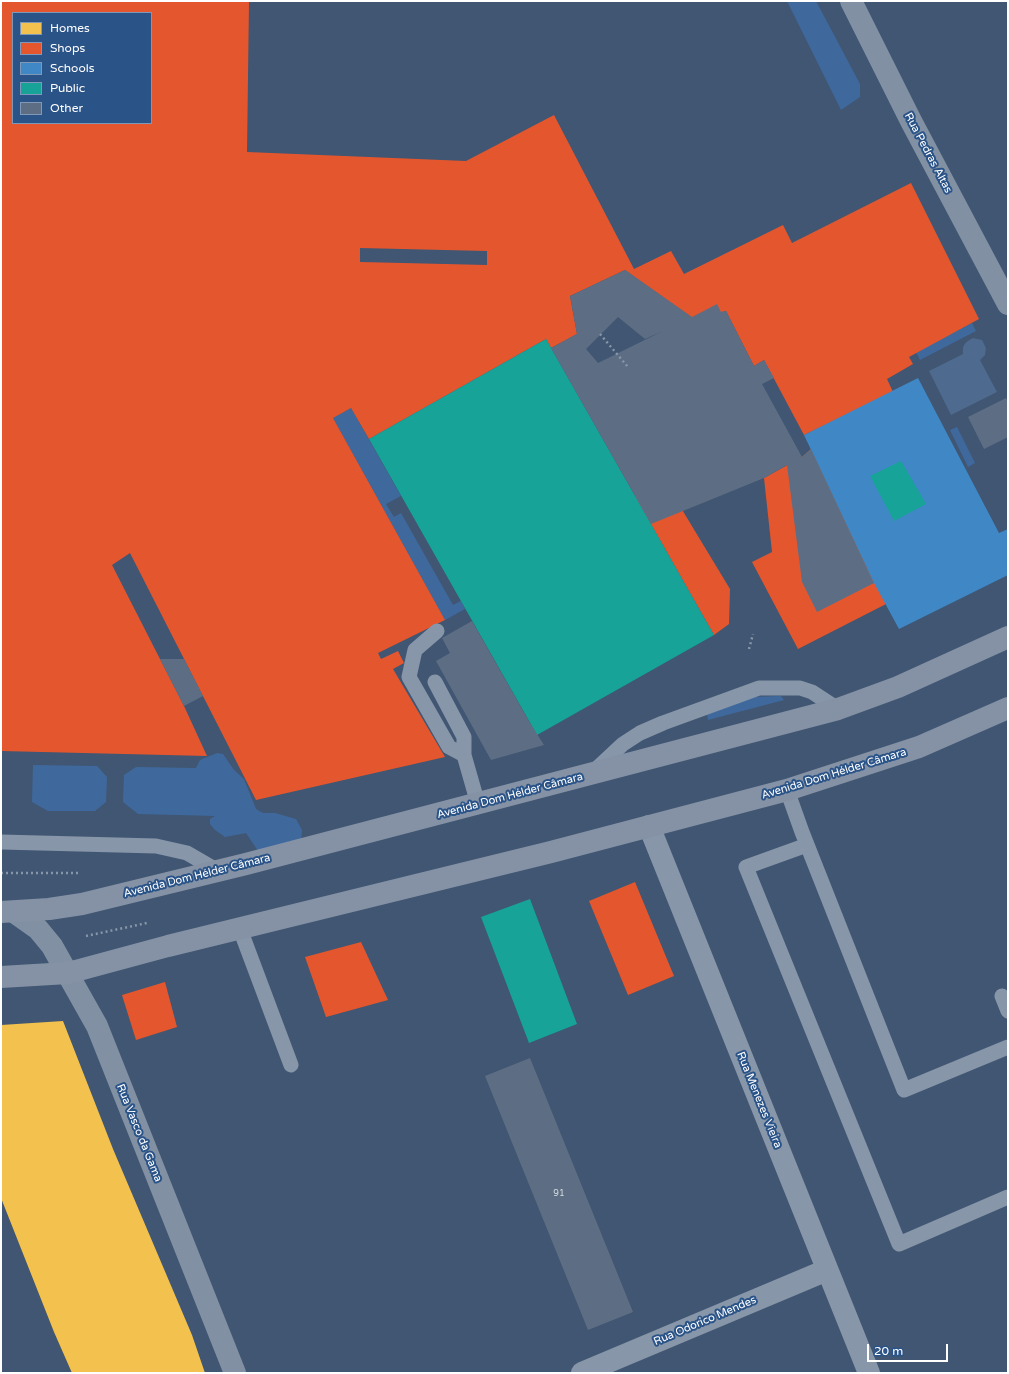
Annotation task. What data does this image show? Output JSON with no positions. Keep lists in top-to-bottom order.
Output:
{
  "streets": {
    "main road": ["Avenida Dom Hélder Câmara"],
    "street": [
      "Rua Pedras Altas",
      "Rua Menezes Vieira",
      "Rua Vasco da Gama",
      "Rua Odorico Mendes"
    ]
  },
  "crossings": [
    ["Avenida Dom Hélder Câmara", "Rua Menezes Vieira"],
    ["Avenida Dom Hélder Câmara", "Rua Vasco da Gama"],
    ["Rua Menezes Vieira", "Rua Odorico Mendes"]
  ],
  "house_numbers": ["91"],
  "legend": [
    "Homes",
    "Shops",
    "Schools",
    "Public",
    "Other"
  ],
  "scale_bar": "20 m"
}
